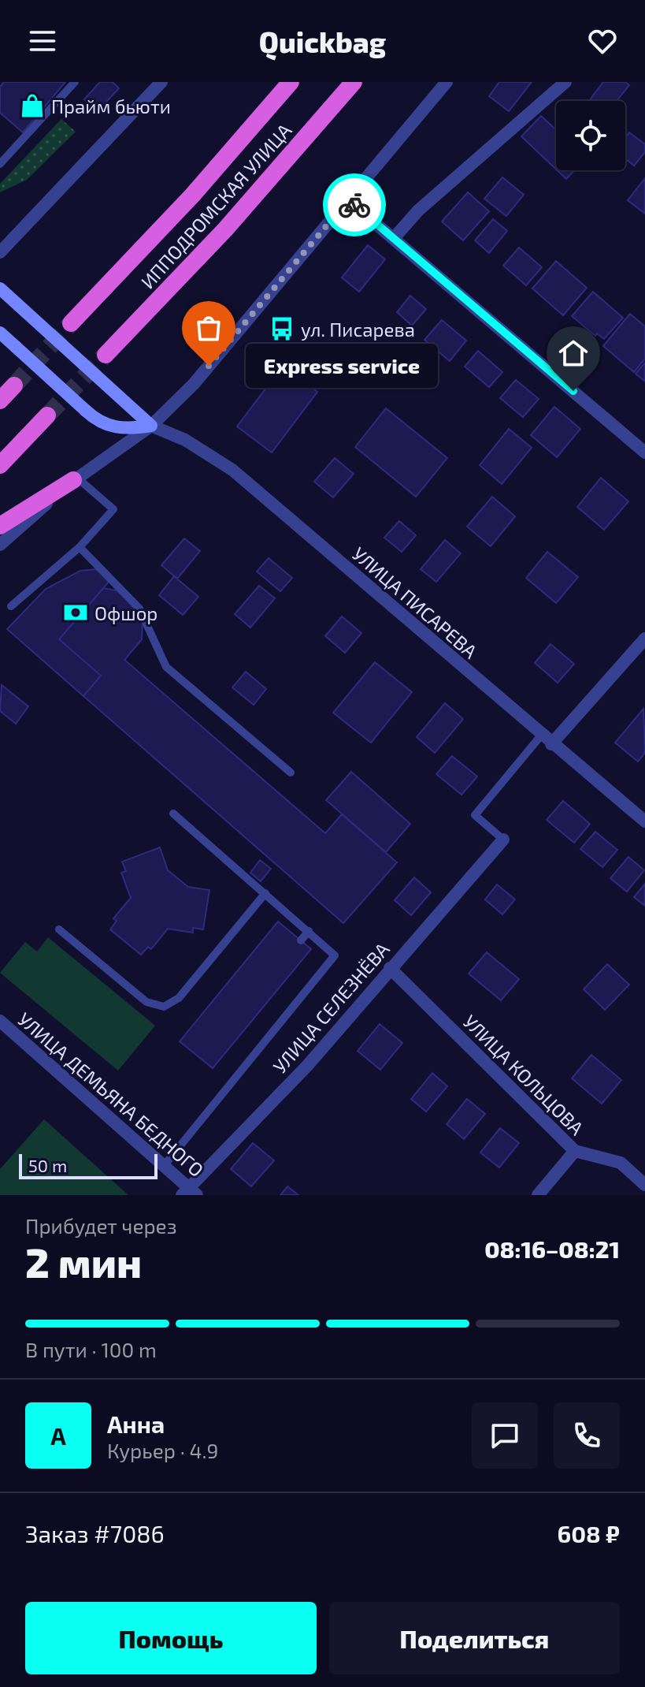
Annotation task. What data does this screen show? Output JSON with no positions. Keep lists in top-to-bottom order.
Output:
{
  "streets": {
    "highway": ["ИППОДРОМСКАЯ УЛИЦА"],
    "main road": ["УЛИЦА ПИСАРЕВА"],
    "street": ["УЛИЦА СЕЛЕЗНЁВА", "УЛИЦА КОЛЬЦОВА", "УЛИЦА ДЕМЬЯНА БЕДНОГО"]
  },
  "crossings": [
    ["УЛИЦА СЕЛЕЗНЁВА", "УЛИЦА КОЛЬЦОВА"],
    ["УЛИЦА СЕЛЕЗНЁВА", "УЛИЦА ДЕМЬЯНА БЕДНОГО"]
  ],
  "places": {
    "shop": ["Прайм бьюти"],
    "bus stop": ["ул. Писарева"],
    "other": ["Express service"],
    "bank": ["Офшор"]
  },
  "scale_bar": "50 m",
  "page": {
    "header": "Quickbag",
    "bubble": "Express service",
    "scale": "50 m",
    "heading": ["2 мин", "Прибудет через", "08:16–08:21"],
    "panel": [
      "Анна",
      "Курьер · 4.9",
      "Заказ #7086",
      "608 ₽"
    ],
    "bar": "В пути · 100 m",
    "round": "А",
    "buttons": ["Помощь", "Поделиться"]
  }
}
